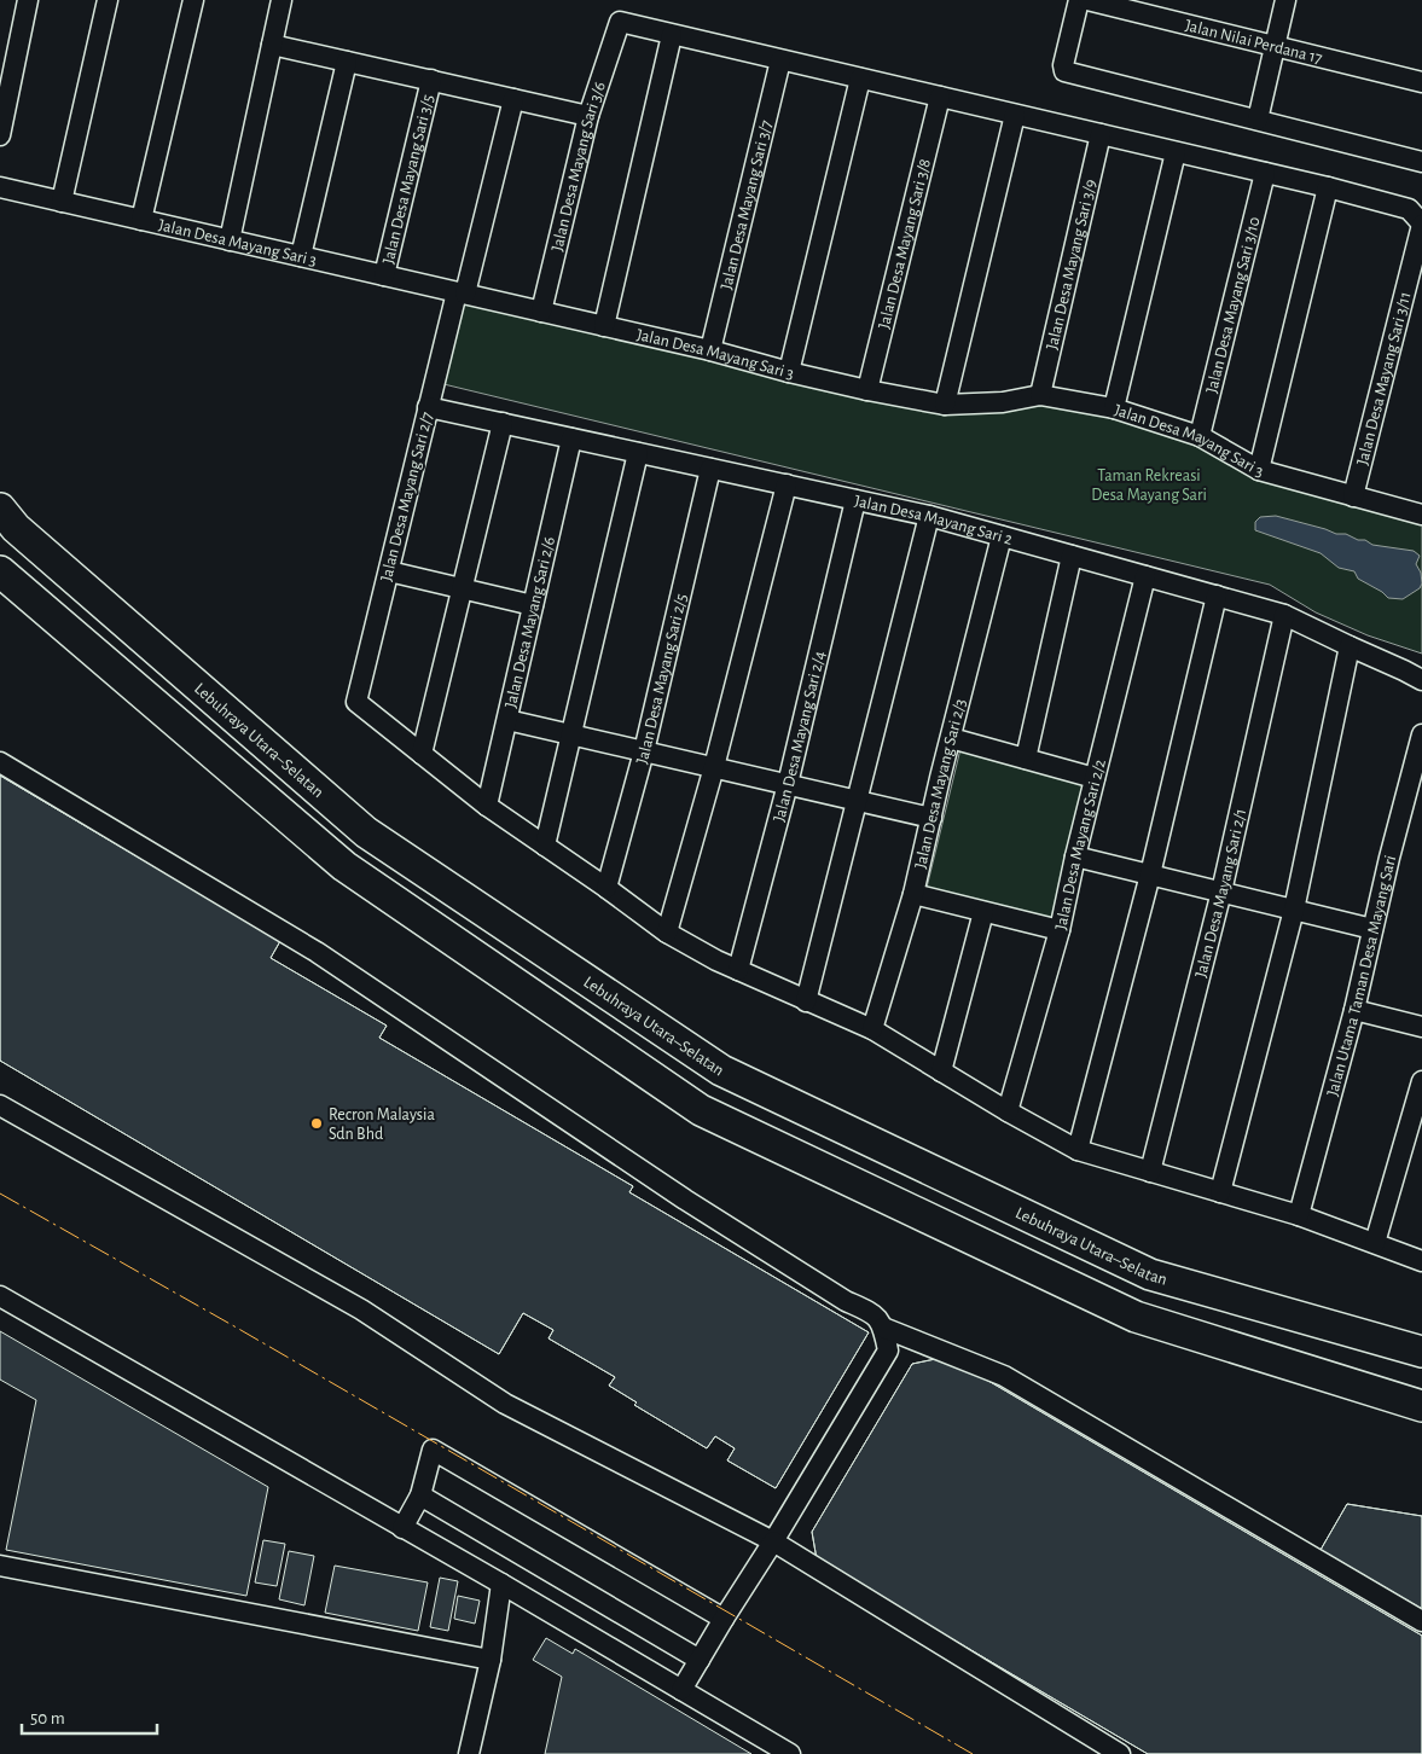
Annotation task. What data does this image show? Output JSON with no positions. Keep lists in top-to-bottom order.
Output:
{
  "streets": {
    "highway": ["Lebuhraya Utara–Selatan"],
    "street": [
      "Jalan Nilai Perdana 17",
      "Jalan Desa Mayang Sari 3/6",
      "Jalan Desa Mayang Sari 3/5",
      "Jalan Desa Mayang Sari 3/7",
      "Jalan Desa Mayang Sari 3",
      "Jalan Desa Mayang Sari 3/8",
      "Jalan Desa Mayang Sari 3/9",
      "Jalan Desa Mayang Sari 3/10",
      "Jalan Desa Mayang Sari 3/11",
      "Jalan Desa Mayang Sari 2/7",
      "Jalan Desa Mayang Sari 2",
      "Jalan Desa Mayang Sari 2/6",
      "Jalan Desa Mayang Sari 2/5",
      "Jalan Desa Mayang Sari 2/4",
      "Jalan Desa Mayang Sari 2/3",
      "Jalan Desa Mayang Sari 2/2",
      "Jalan Desa Mayang Sari 2/1",
      "Jalan Utama Taman Desa Mayang Sari"
    ]
  },
  "crossings": [
    ["Jalan Desa Mayang Sari 3/6", "Jalan Desa Mayang Sari 3"],
    ["Jalan Desa Mayang Sari 3/5", "Jalan Desa Mayang Sari 3"],
    ["Jalan Desa Mayang Sari 3/7", "Jalan Desa Mayang Sari 3"],
    ["Jalan Desa Mayang Sari 3", "Jalan Desa Mayang Sari 3/8"],
    ["Jalan Desa Mayang Sari 3", "Jalan Desa Mayang Sari 3/9"],
    ["Jalan Desa Mayang Sari 3", "Jalan Desa Mayang Sari 3/10"],
    ["Jalan Desa Mayang Sari 3", "Jalan Desa Mayang Sari 3/11"],
    ["Jalan Desa Mayang Sari 3", "Jalan Desa Mayang Sari 2/7"],
    ["Jalan Desa Mayang Sari 2/7", "Jalan Desa Mayang Sari 2"],
    ["Jalan Desa Mayang Sari 2", "Jalan Desa Mayang Sari 2/6"],
    ["Jalan Desa Mayang Sari 2", "Jalan Desa Mayang Sari 2/5"],
    ["Jalan Desa Mayang Sari 2", "Jalan Desa Mayang Sari 2/4"],
    ["Jalan Desa Mayang Sari 2", "Jalan Desa Mayang Sari 2/3"],
    ["Jalan Desa Mayang Sari 2", "Jalan Desa Mayang Sari 2/2"],
    ["Jalan Desa Mayang Sari 2", "Jalan Desa Mayang Sari 2/1"]
  ],
  "parks": ["Taman Rekreasi Desa Mayang Sari"],
  "places": ["Recron Malaysia Sdn Bhd"],
  "scale_bar": "50 m"
}
